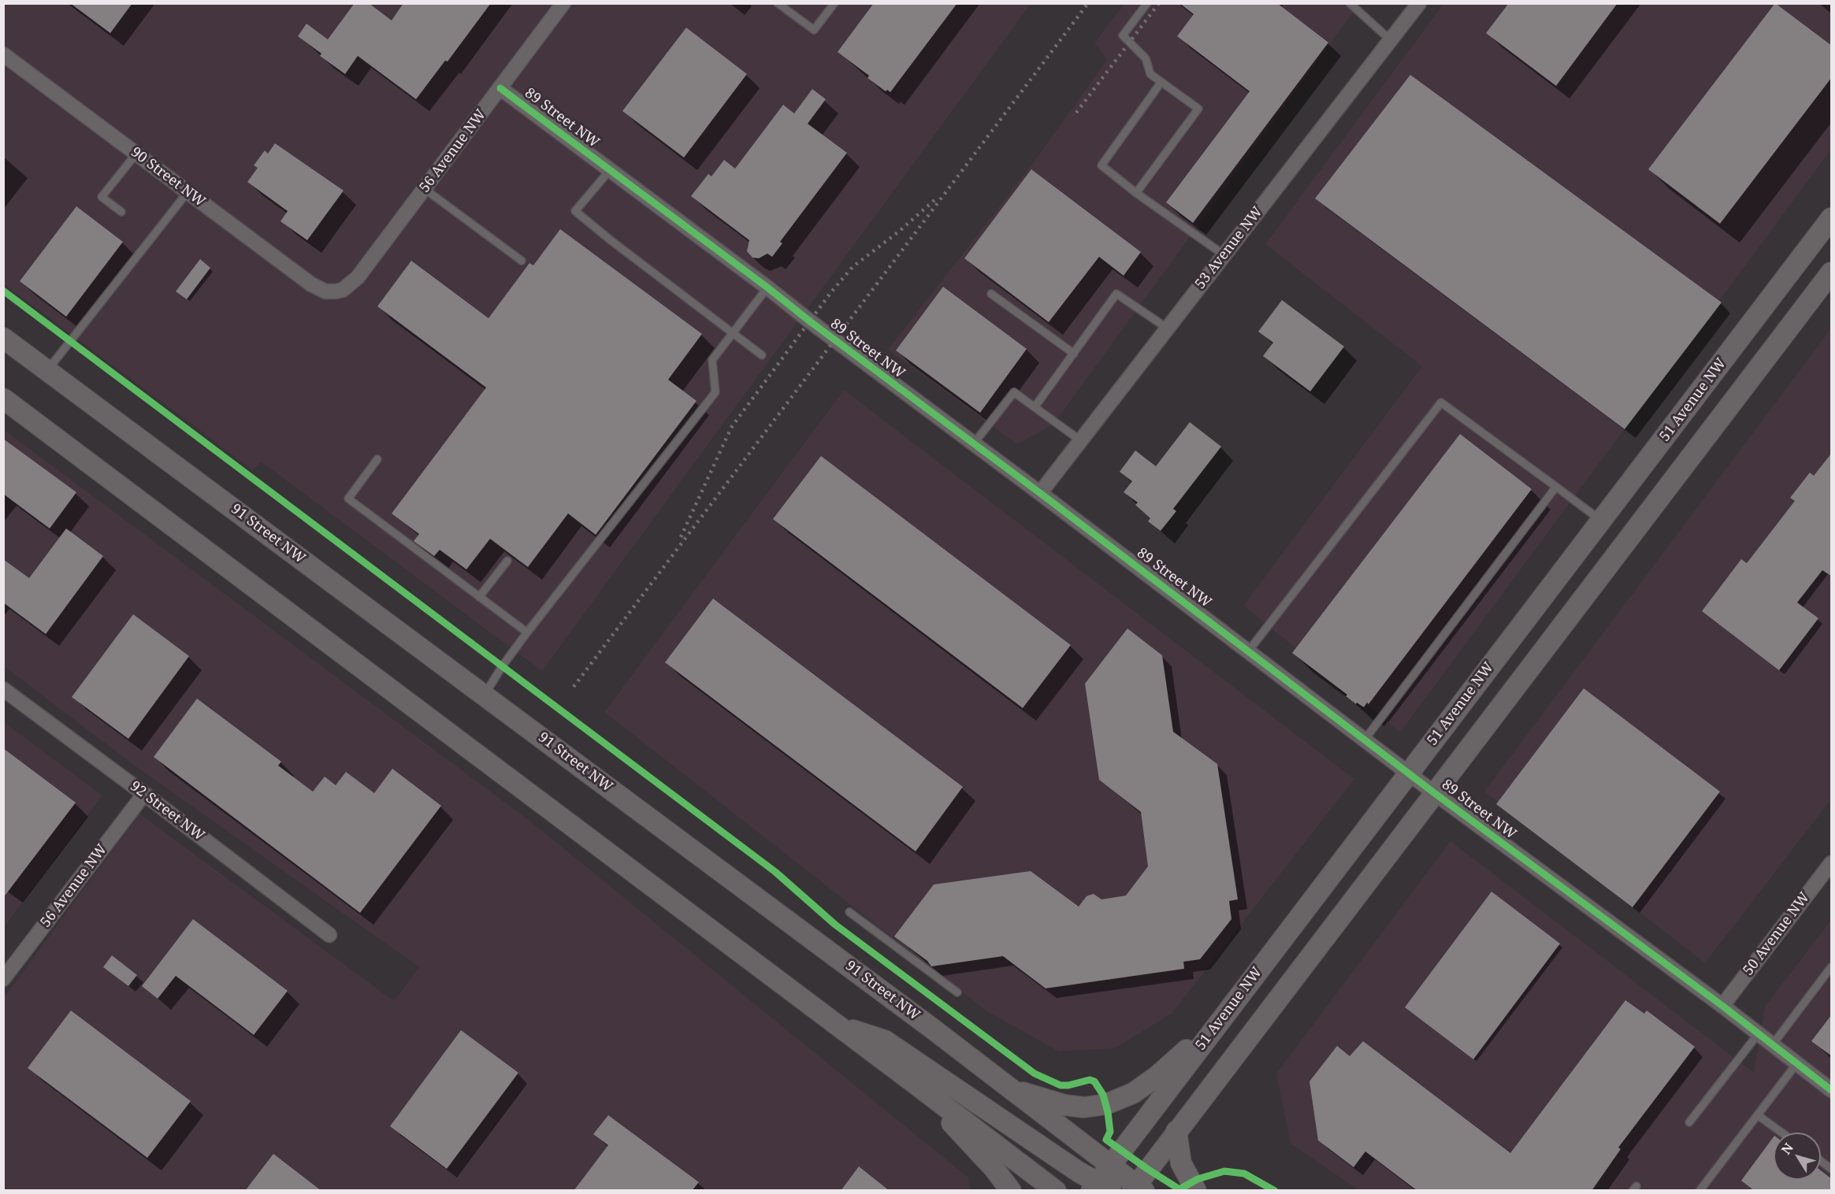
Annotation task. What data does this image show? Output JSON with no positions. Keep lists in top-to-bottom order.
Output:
{
  "streets": {
    "main road": ["51 Avenue NW", "91 Street NW"],
    "street": [
      "89 Street NW",
      "56 Avenue NW",
      "90 Street NW",
      "53 Avenue NW",
      "92 Street NW",
      "50 Avenue NW"
    ]
  },
  "crossings": [
    ["89 Street NW", "56 Avenue NW"],
    ["89 Street NW", "53 Avenue NW"],
    ["89 Street NW", "51 Avenue NW"],
    ["89 Street NW", "50 Avenue NW"],
    ["56 Avenue NW", "90 Street NW"],
    ["56 Avenue NW", "92 Street NW"],
    ["51 Avenue NW", "91 Street NW"]
  ],
  "north": "top left"
}
